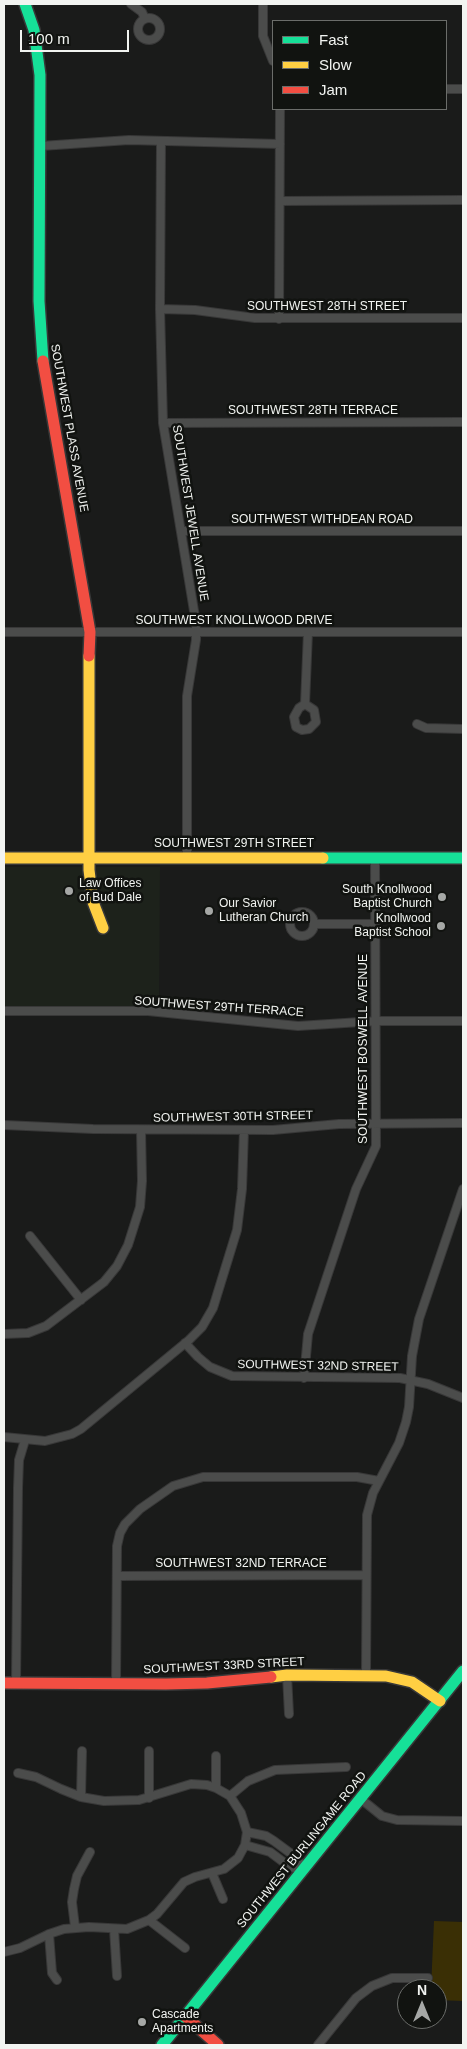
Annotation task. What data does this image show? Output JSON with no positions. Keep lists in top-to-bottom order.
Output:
{
  "streets": {
    "street": [
      "SOUTHWEST 28TH STREET",
      "SOUTHWEST 28TH TERRACE",
      "SOUTHWEST PLASS AVENUE",
      "SOUTHWEST JEWELL AVENUE",
      "SOUTHWEST WITHDEAN ROAD",
      "SOUTHWEST KNOLLWOOD DRIVE",
      "SOUTHWEST 29TH STREET",
      "SOUTHWEST 29TH TERRACE",
      "SOUTHWEST BOSWELL AVENUE",
      "SOUTHWEST 30TH STREET",
      "SOUTHWEST 32ND STREET",
      "SOUTHWEST 32ND TERRACE",
      "SOUTHWEST 33RD STREET",
      "SOUTHWEST BURLINGAME ROAD"
    ]
  },
  "crossings": [
    ["SOUTHWEST 28TH STREET", "SOUTHWEST JEWELL AVENUE"],
    ["SOUTHWEST 28TH TERRACE", "SOUTHWEST JEWELL AVENUE"],
    ["SOUTHWEST PLASS AVENUE", "SOUTHWEST KNOLLWOOD DRIVE"],
    ["SOUTHWEST PLASS AVENUE", "SOUTHWEST 29TH STREET"],
    ["SOUTHWEST JEWELL AVENUE", "SOUTHWEST WITHDEAN ROAD"],
    ["SOUTHWEST JEWELL AVENUE", "SOUTHWEST KNOLLWOOD DRIVE"],
    ["SOUTHWEST JEWELL AVENUE", "SOUTHWEST 29TH STREET"],
    ["SOUTHWEST 29TH STREET", "SOUTHWEST BOSWELL AVENUE"],
    ["SOUTHWEST 29TH TERRACE", "SOUTHWEST BOSWELL AVENUE"],
    ["SOUTHWEST BOSWELL AVENUE", "SOUTHWEST 30TH STREET"],
    ["SOUTHWEST BOSWELL AVENUE", "SOUTHWEST 32ND STREET"],
    ["SOUTHWEST 33RD STREET", "SOUTHWEST BURLINGAME ROAD"]
  ],
  "places": [
    "Law Offices of Bud Dale",
    "South Knollwood Baptist Church",
    "Our Savior Lutheran Church",
    "Knollwood Baptist School",
    "Cascade Apartments"
  ],
  "legend": ["Fast", "Slow", "Jam"],
  "scale_bar": "100 m",
  "north": "top"
}
